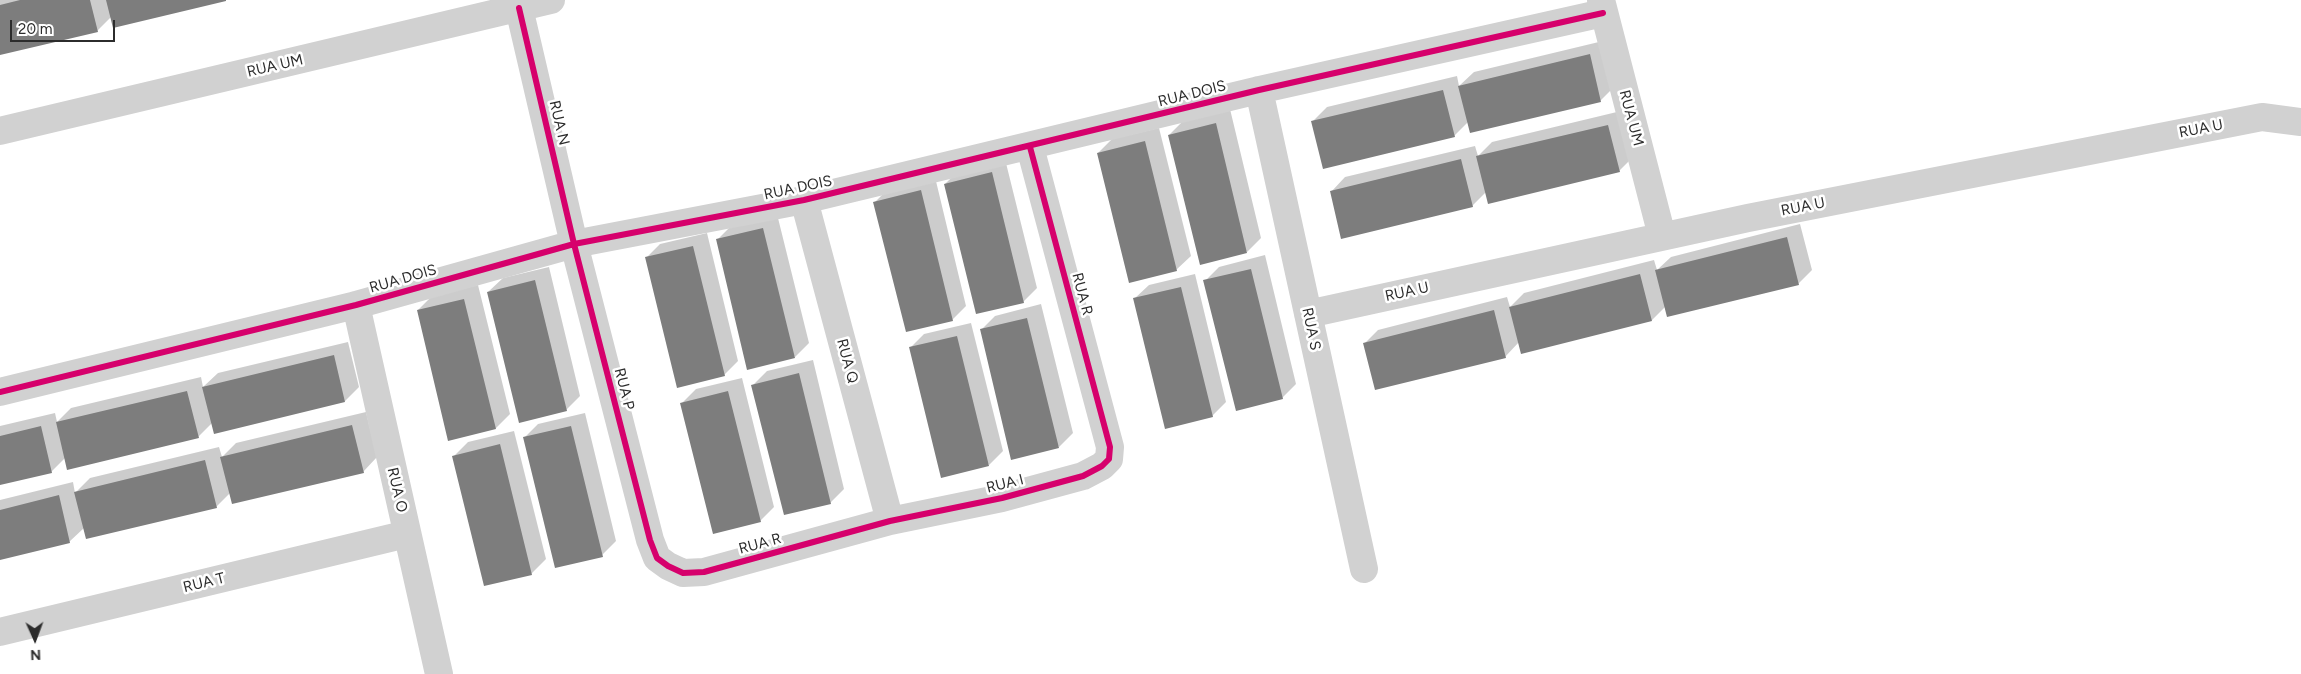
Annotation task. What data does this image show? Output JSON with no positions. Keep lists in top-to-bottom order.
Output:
{
  "streets": {
    "street": [
      "RUA UM",
      "RUA DOIS",
      "RUA N",
      "RUA U",
      "RUA R",
      "RUA S",
      "RUA Q",
      "RUA P",
      "RUA I",
      "RUA O",
      "RUA T"
    ]
  },
  "crossings": [
    ["RUA UM", "RUA DOIS"],
    ["RUA UM", "RUA N"],
    ["RUA UM", "RUA U"],
    ["RUA DOIS", "RUA N"],
    ["RUA DOIS", "RUA R"],
    ["RUA DOIS", "RUA S"],
    ["RUA DOIS", "RUA Q"],
    ["RUA DOIS", "RUA P"],
    ["RUA DOIS", "RUA O"],
    ["RUA N", "RUA P"],
    ["RUA U", "RUA S"],
    ["RUA R", "RUA Q"],
    ["RUA R", "RUA P"],
    ["RUA R", "RUA I"],
    ["RUA Q", "RUA I"],
    ["RUA O", "RUA T"]
  ],
  "scale_bar": "20 m",
  "north": "bottom"
}
